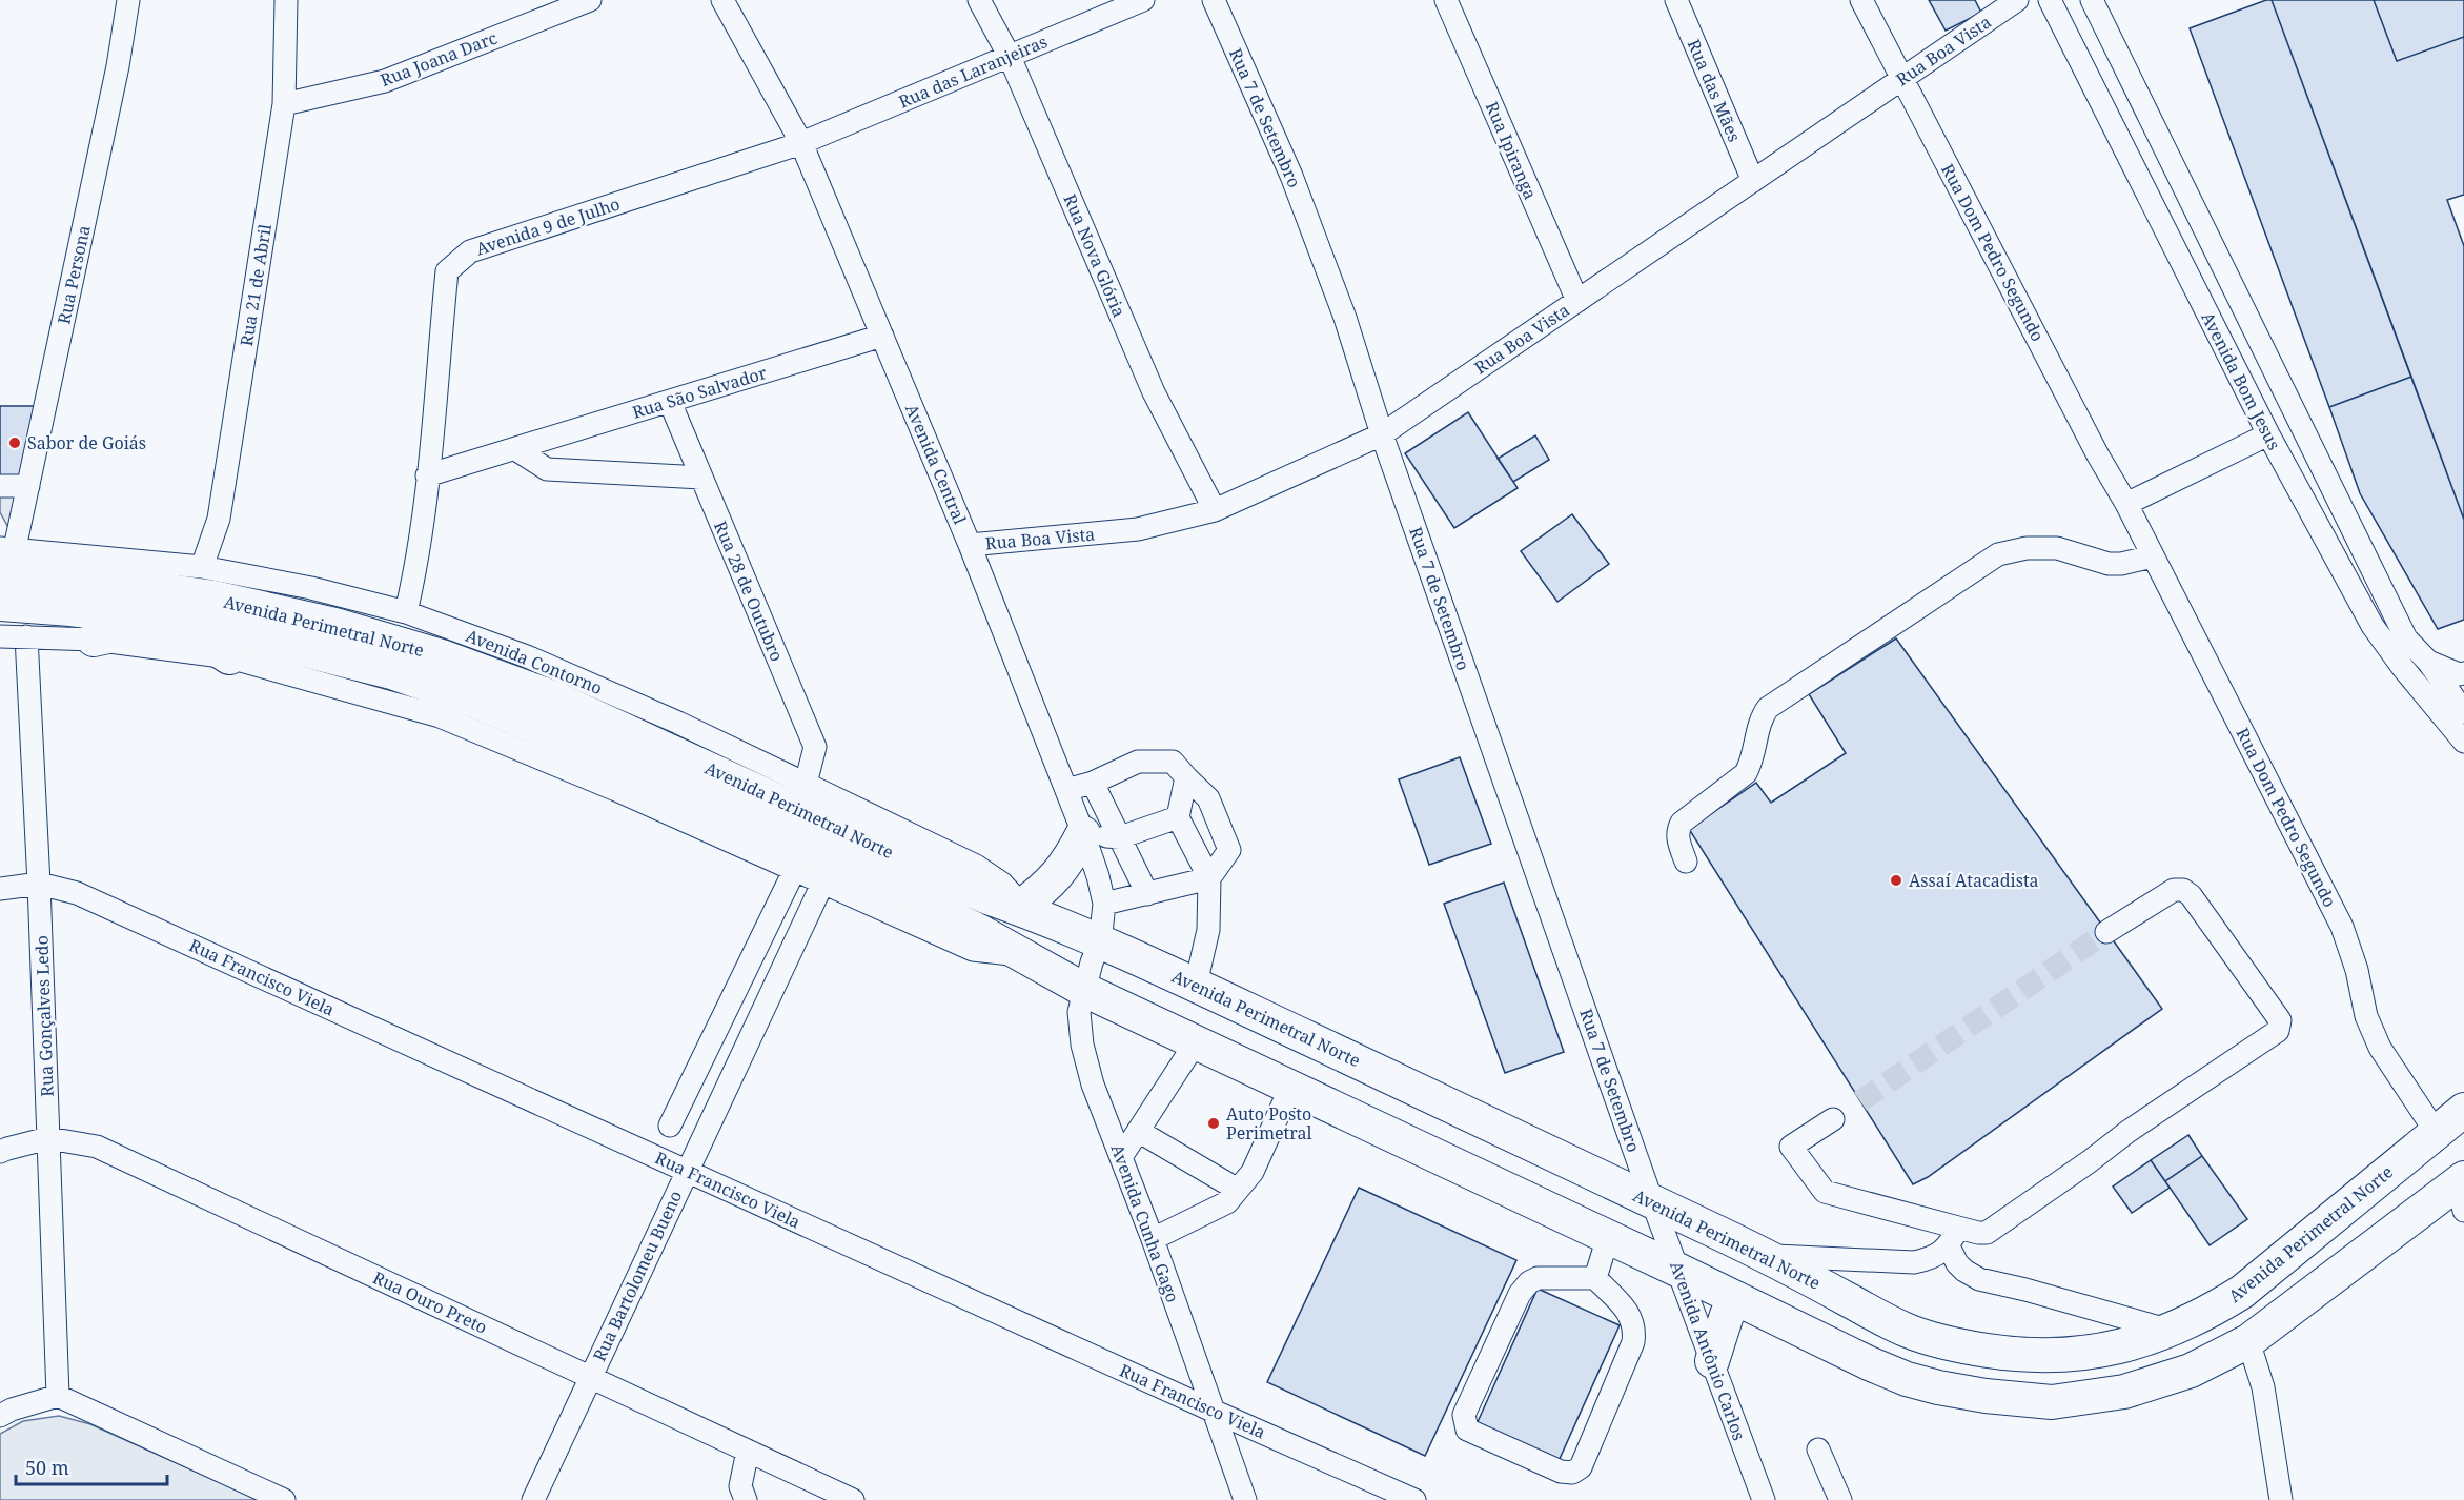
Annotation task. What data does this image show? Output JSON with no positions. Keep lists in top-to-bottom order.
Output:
{
  "streets": {
    "highway": ["Avenida Perimetral Norte"],
    "street": [
      "Rua Boa Vista",
      "Rua Joana Darc",
      "Rua das Laranjeiras",
      "Rua das Mães",
      "Rua 7 de Setembro",
      "Rua Ipiranga",
      "Avenida 9 de Julho",
      "Rua Dom Pedro Segundo",
      "Rua Nova Glória",
      "Rua Persona",
      "Rua 21 de Abril",
      "Avenida Bom Jesus",
      "Rua São Salvador",
      "Avenida Central",
      "Rua 28 de Outubro",
      "Avenida Contorno",
      "Rua Francisco Viela",
      "Rua Gonçalves Ledo",
      "Avenida Cunha Gago",
      "Rua Bartolomeu Bueno",
      "Rua Ouro Preto",
      "Avenida Antônio Carlos"
    ]
  },
  "crossings": [
    ["Rua Boa Vista", "Rua das Mães"],
    ["Rua Boa Vista", "Rua 7 de Setembro"],
    ["Rua Boa Vista", "Rua Ipiranga"],
    ["Rua Boa Vista", "Rua Dom Pedro Segundo"],
    ["Rua Boa Vista", "Rua Nova Glória"],
    ["Rua Boa Vista", "Avenida Central"],
    ["Rua Joana Darc", "Rua 21 de Abril"],
    ["Rua das Laranjeiras", "Avenida 9 de Julho"],
    ["Rua das Laranjeiras", "Rua Nova Glória"],
    ["Rua das Laranjeiras", "Avenida Central"],
    ["Rua 7 de Setembro", "Avenida Perimetral Norte"],
    ["Rua 7 de Setembro", "Avenida Antônio Carlos"],
    ["Avenida 9 de Julho", "Rua São Salvador"],
    ["Avenida 9 de Julho", "Avenida Central"],
    ["Avenida 9 de Julho", "Avenida Contorno"],
    ["Rua Dom Pedro Segundo", "Avenida Perimetral Norte"],
    ["Rua Persona", "Avenida Perimetral Norte"],
    ["Rua Persona", "Avenida Contorno"],
    ["Rua 21 de Abril", "Avenida Contorno"],
    ["Rua São Salvador", "Avenida Central"],
    ["Rua São Salvador", "Rua 28 de Outubro"],
    ["Avenida Central", "Avenida Perimetral Norte"],
    ["Avenida Central", "Avenida Cunha Gago"],
    ["Rua 28 de Outubro", "Avenida Contorno"],
    ["Avenida Perimetral Norte", "Avenida Contorno"],
    ["Avenida Perimetral Norte", "Avenida Cunha Gago"],
    ["Avenida Perimetral Norte", "Avenida Antônio Carlos"],
    ["Rua Francisco Viela", "Rua Gonçalves Ledo"],
    ["Rua Francisco Viela", "Avenida Cunha Gago"],
    ["Rua Francisco Viela", "Rua Bartolomeu Bueno"],
    ["Rua Gonçalves Ledo", "Rua Ouro Preto"],
    ["Rua Bartolomeu Bueno", "Rua Ouro Preto"]
  ],
  "places": ["Sabor de Goiás", "Assaí Atacadista", "Auto Posto Perimetral"],
  "scale_bar": "50 m"
}
